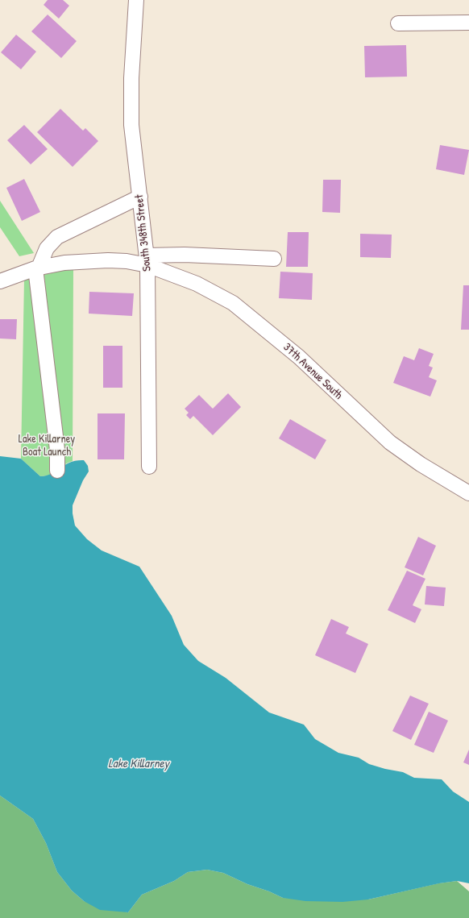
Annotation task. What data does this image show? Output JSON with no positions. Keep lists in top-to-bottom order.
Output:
{
  "streets": {
    "street": ["South 348th Street", "37th Avenue South"]
  },
  "crossings": [
    ["South 348th Street", "37th Avenue South"]
  ],
  "water": ["Lake Killarney"],
  "parks": ["Lake Killarney Boat Launch"]
}
